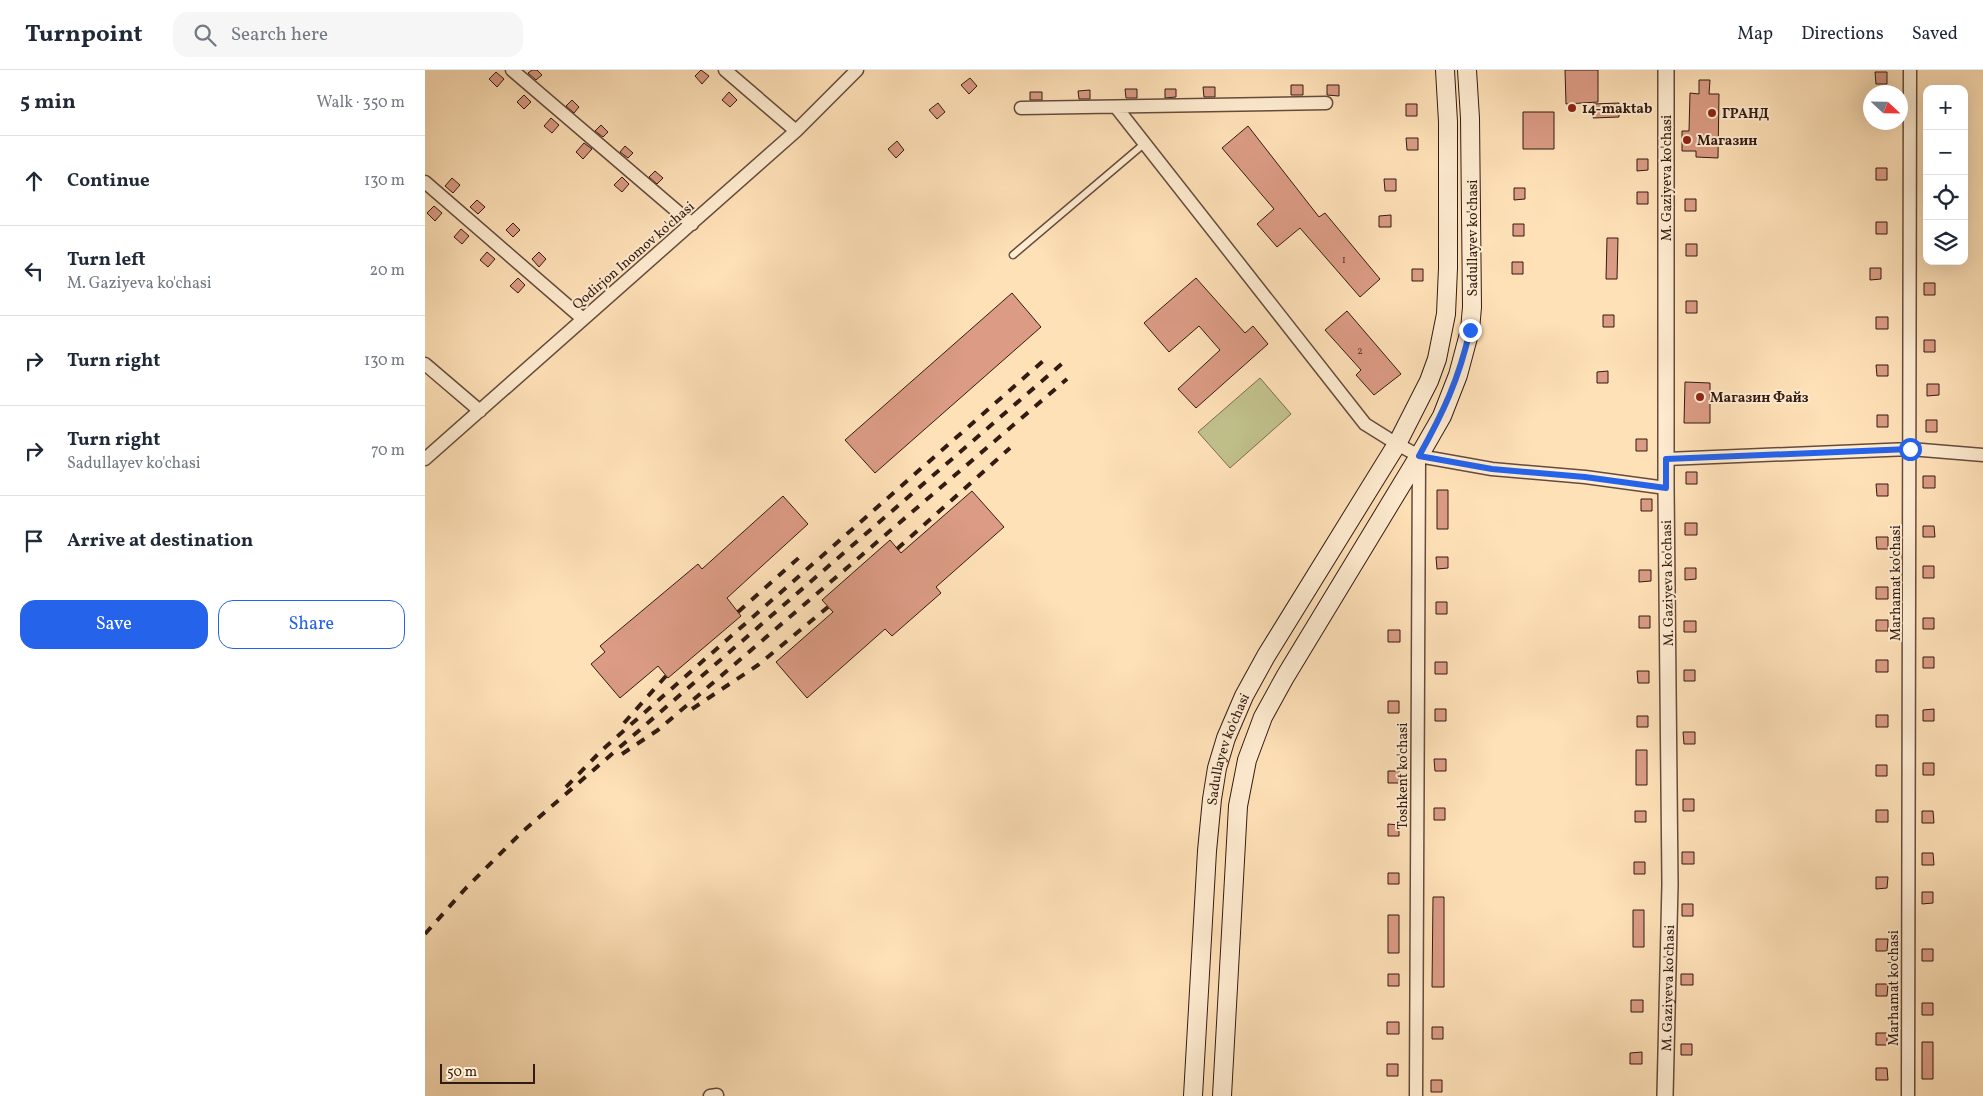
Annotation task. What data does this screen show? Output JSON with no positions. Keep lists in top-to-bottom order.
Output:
{
  "streets": {
    "main road": ["Sadullayev ko'chasi"],
    "street": [
      "M. Gaziyeva ko'chasi",
      "Qodirjon Inomov ko'chasi",
      "Marhamat ko'chasi",
      "Toshkent ko'chasi"
    ]
  },
  "crossings": [
    ["Sadullayev ko'chasi", "Toshkent ko'chasi"]
  ],
  "places": [
    "14-maktab",
    "ГРАНД",
    "Магазин",
    "Магазин Файз"
  ],
  "house_numbers": ["1", "2"],
  "scale_bar": "50 m",
  "north": "right",
  "page": {
    "header": "Turnpoint",
    "search": "Search here",
    "nav": ["Map", "Directions", "Saved"],
    "heading": ["5 min", "Walk · 350 m"],
    "map_buttons": ["+", "−"],
    "list": [
      ["Continue", "130 m"],
      ["Turn left", "M. Gaziyeva ko'chasi", "20 m"],
      ["Turn right", "130 m"],
      ["Turn right", "Sadullayev ko'chasi", "70 m"],
      "Arrive at destination"
    ],
    "buttons": ["Save", "Share"],
    "scale": "50 m"
  }
}
